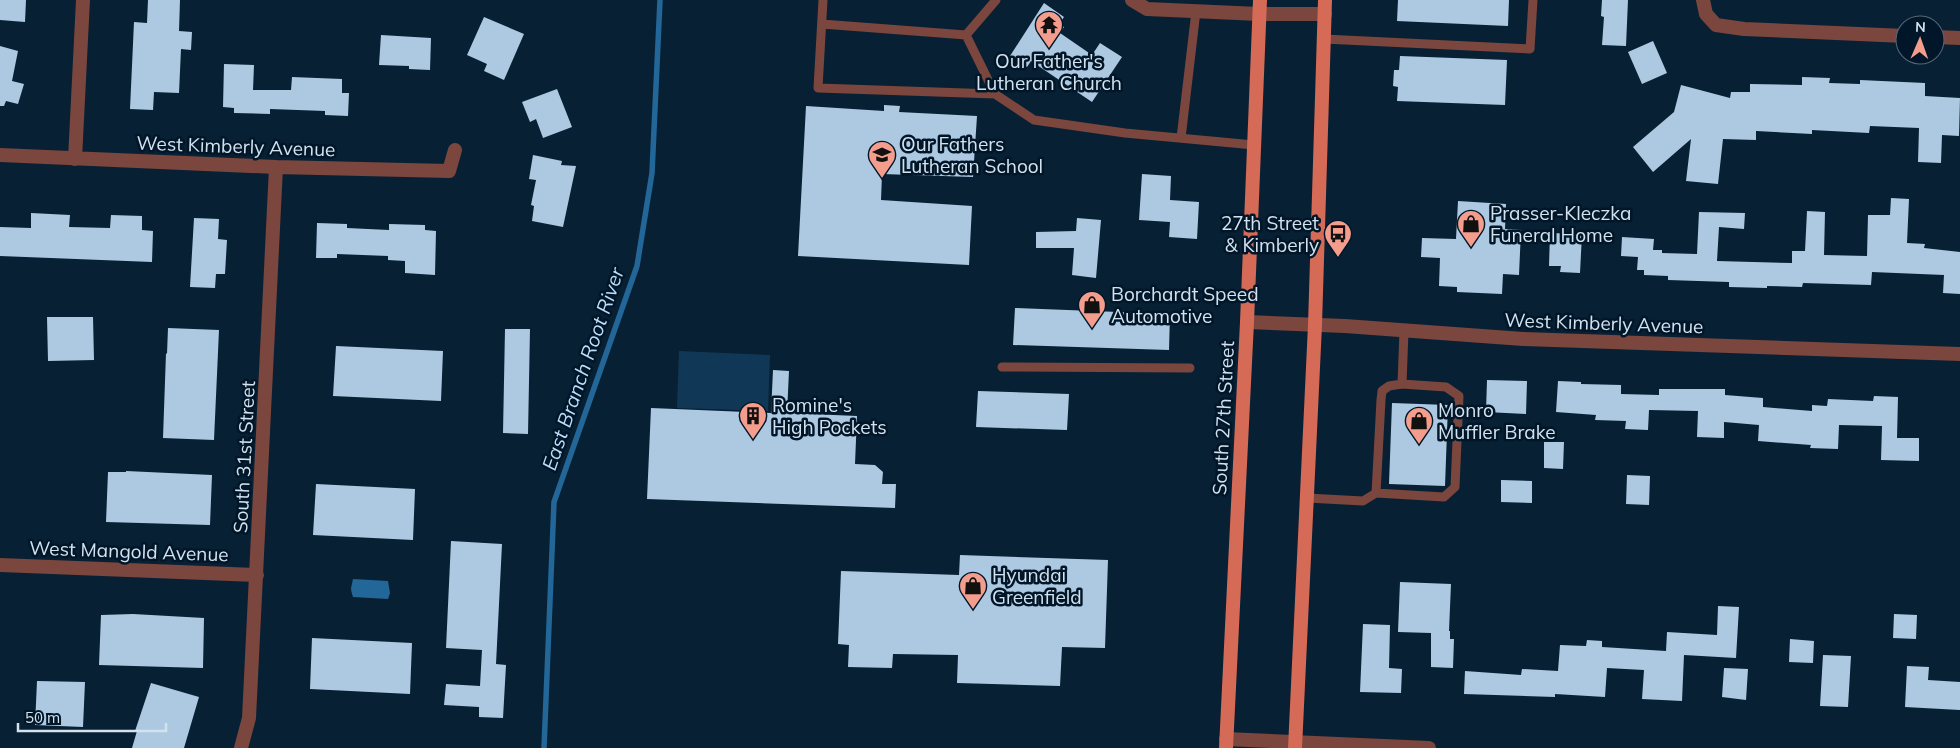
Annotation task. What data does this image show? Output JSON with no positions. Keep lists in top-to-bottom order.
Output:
{
  "streets": {
    "main road": ["South 27th Street"],
    "street": ["West Kimberly Avenue", "South 31st Street", "West Mangold Avenue"]
  },
  "crossings": [
    ["West Kimberly Avenue", "South 27th Street"],
    ["West Kimberly Avenue", "South 31st Street"],
    ["South 31st Street", "West Mangold Avenue"]
  ],
  "water": ["East Branch Root River"],
  "places": {
    "temple": ["Our Father's Lutheran Church"],
    "school or university": ["Our Fathers Lutheran School"],
    "shop": [
      "Prasser-Kleczka Funeral Home",
      "Borchardt Speed Automotive",
      "Monro Muffler Brake",
      "Hyundai Greenfield"
    ],
    "bus stop": ["27th Street & Kimberly"],
    "building": ["Romine's High Pockets"]
  },
  "scale_bar": "50 m",
  "north": "top"
}
